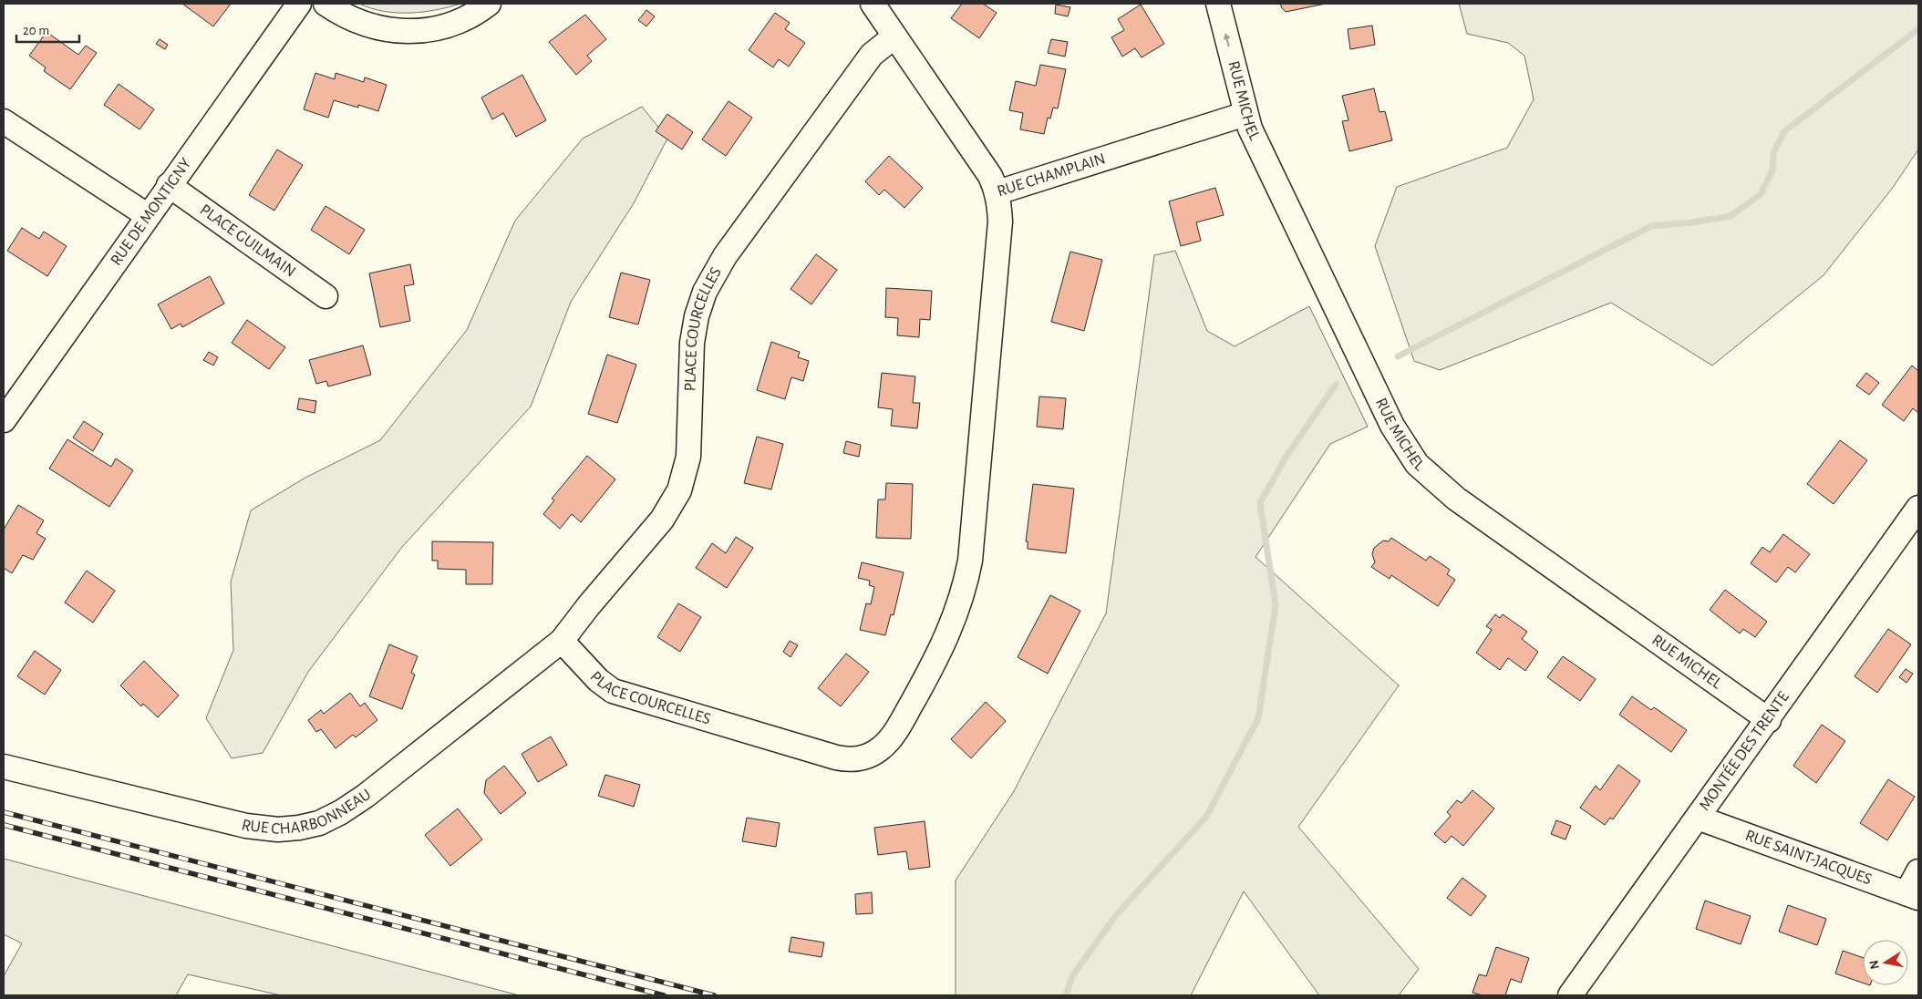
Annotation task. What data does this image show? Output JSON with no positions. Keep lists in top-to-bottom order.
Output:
{
  "streets": {
    "street": [
      "RUE MICHEL",
      "RUE CHAMPLAIN",
      "RUE DE MONTIGNY",
      "PLACE GUILMAIN",
      "PLACE COURCELLES",
      "MONTÉE DES TRENTE",
      "RUE CHARBONNEAU",
      "RUE SAINT-JACQUES"
    ]
  },
  "crossings": [
    ["RUE MICHEL", "RUE CHAMPLAIN"],
    ["RUE MICHEL", "MONTÉE DES TRENTE"],
    ["RUE CHAMPLAIN", "PLACE COURCELLES"],
    ["RUE DE MONTIGNY", "PLACE GUILMAIN"],
    ["PLACE COURCELLES", "RUE CHARBONNEAU"],
    ["MONTÉE DES TRENTE", "RUE SAINT-JACQUES"]
  ],
  "scale_bar": "20 m",
  "north": "left"
}
